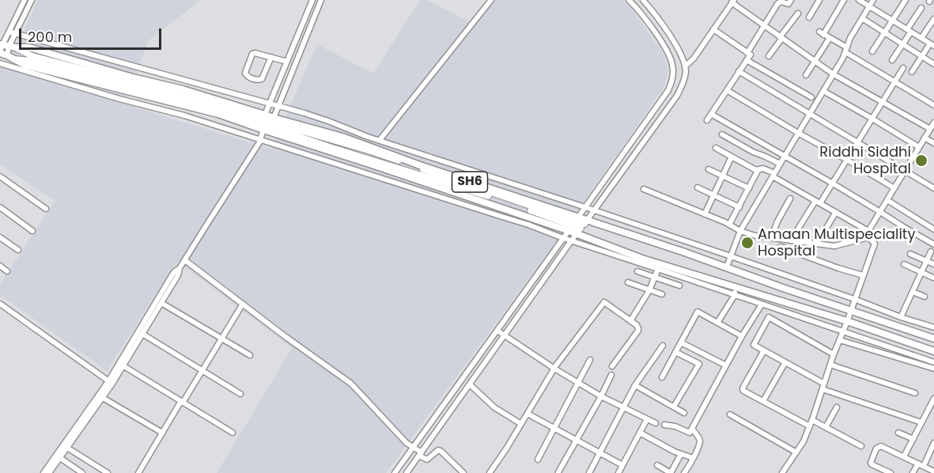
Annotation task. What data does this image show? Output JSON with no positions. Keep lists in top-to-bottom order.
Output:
{
  "streets": {
    "highway": ["SH6"]
  },
  "places": ["Riddhi Siddhi Hospital", "Amaan Multispeciality Hospital"],
  "scale_bar": "200 m"
}
